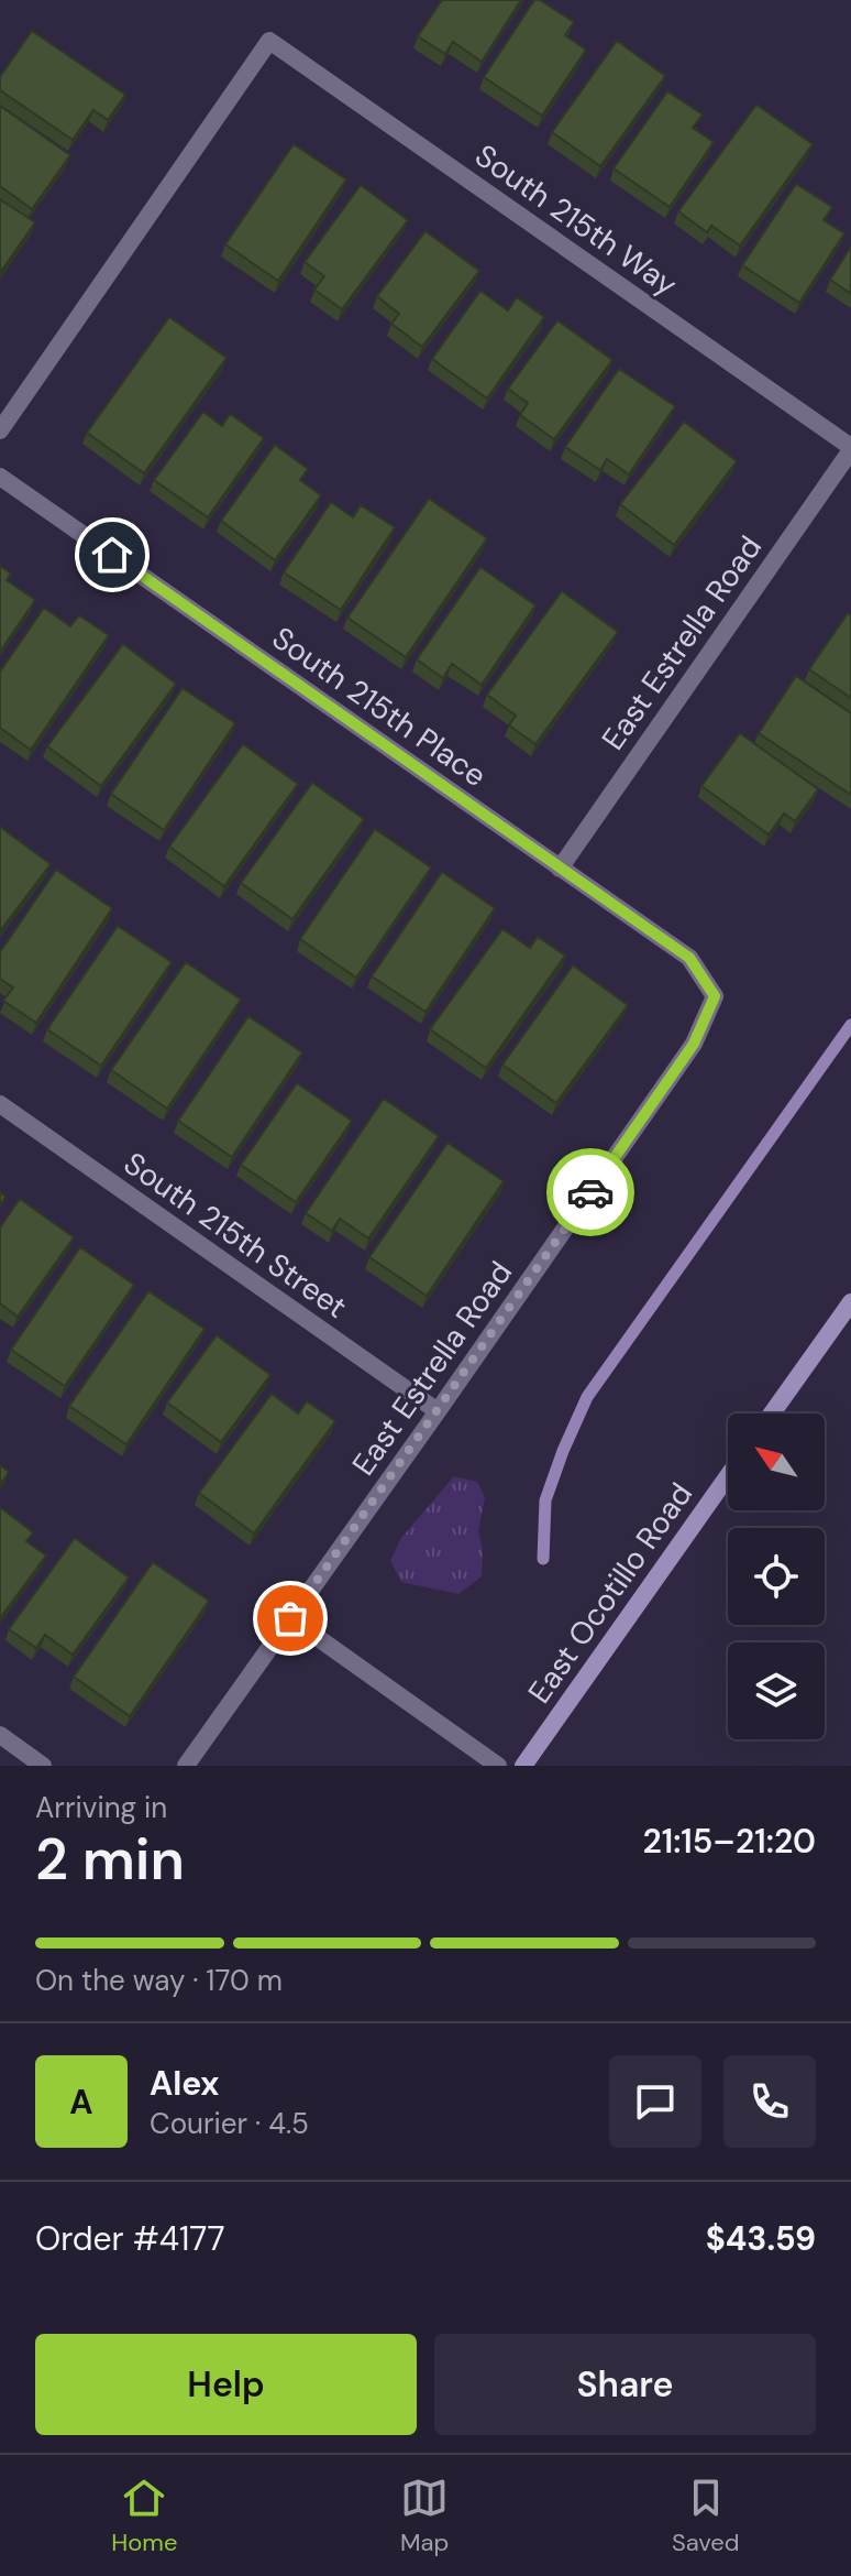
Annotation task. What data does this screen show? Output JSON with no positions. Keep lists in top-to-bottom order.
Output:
{
  "streets": {
    "main road": ["East Ocotillo Road"],
    "street": [
      "South 215th Way",
      "East Estrella Road",
      "South 215th Place",
      "South 215th Street"
    ]
  },
  "crossings": [
    ["South 215th Way", "East Estrella Road"],
    ["East Estrella Road", "South 215th Place"],
    ["East Estrella Road", "South 215th Street"]
  ],
  "north": "top left",
  "page": {
    "heading": ["2 min", "Arriving in", "21:15–21:20"],
    "panel": [
      "Alex",
      "Courier · 4.5",
      "Order #4177",
      "$43.59"
    ],
    "bar": "On the way · 170 m",
    "round": "A",
    "buttons": ["Help", "Share"],
    "tabs": ["Home", "Map", "Saved"]
  }
}
